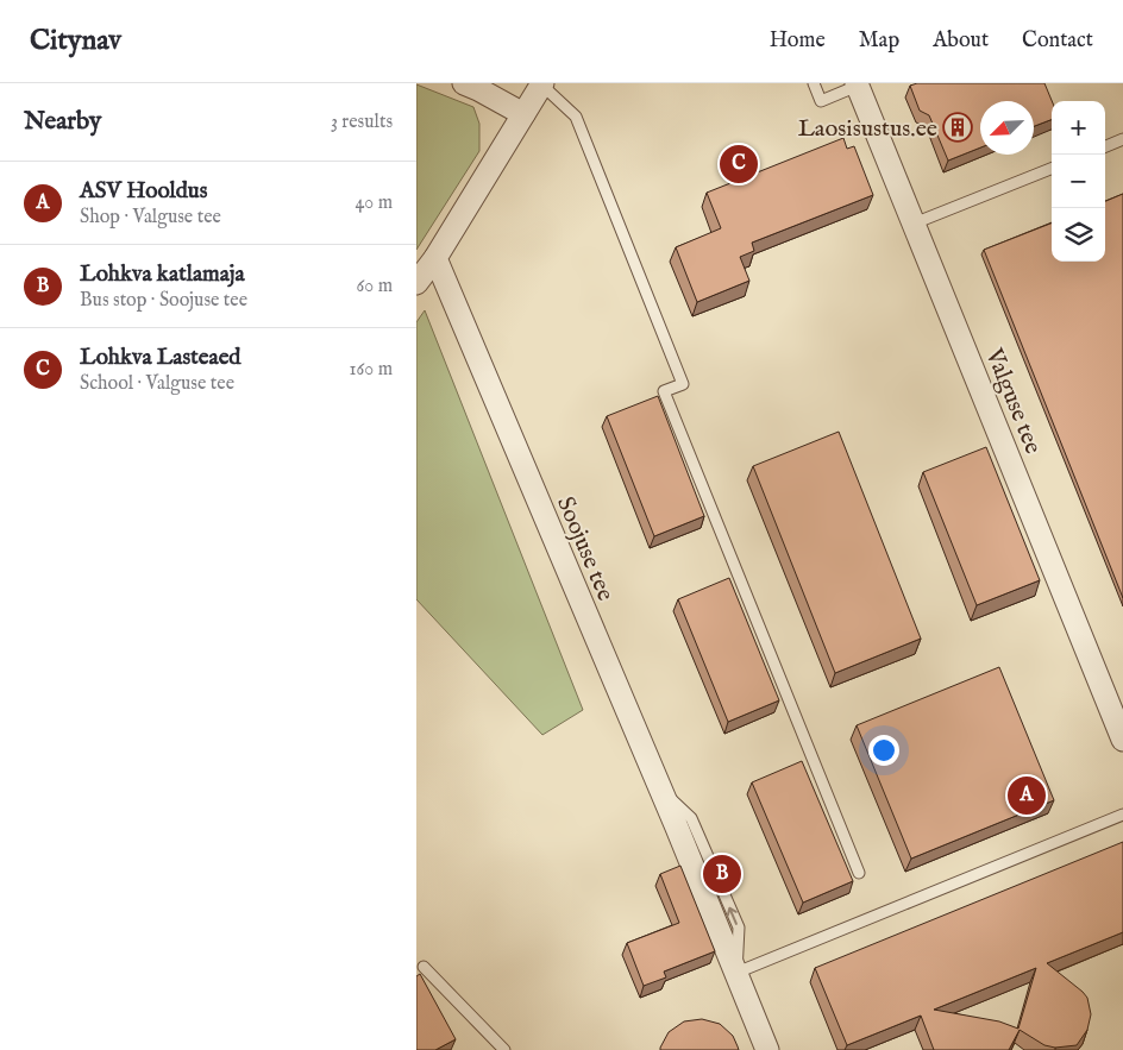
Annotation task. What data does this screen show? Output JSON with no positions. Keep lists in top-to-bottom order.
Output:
{
  "streets": {
    "street": ["Valguse tee", "Soojuse tee"]
  },
  "places": {
    "building": ["Laosisustus.ee"]
  },
  "north": "bottom left",
  "page": {
    "header": "Citynav",
    "nav": [
      "Home",
      "Map",
      "About",
      "Contact"
    ],
    "heading": ["Nearby", "3 results"],
    "map_buttons": ["+", "−"],
    "pins": ["C", "A", "B"],
    "list": [
      {
        "mark": "A",
        "name": "ASV Hooldus",
        "note": "Shop · Valguse tee",
        "value": "40 m"
      },
      {
        "mark": "B",
        "name": "Lohkva katlamaja",
        "note": "Bus stop · Soojuse tee",
        "value": "60 m"
      },
      {
        "mark": "C",
        "name": "Lohkva Lasteaed",
        "note": "School · Valguse tee",
        "value": "160 m"
      }
    ]
  }
}
